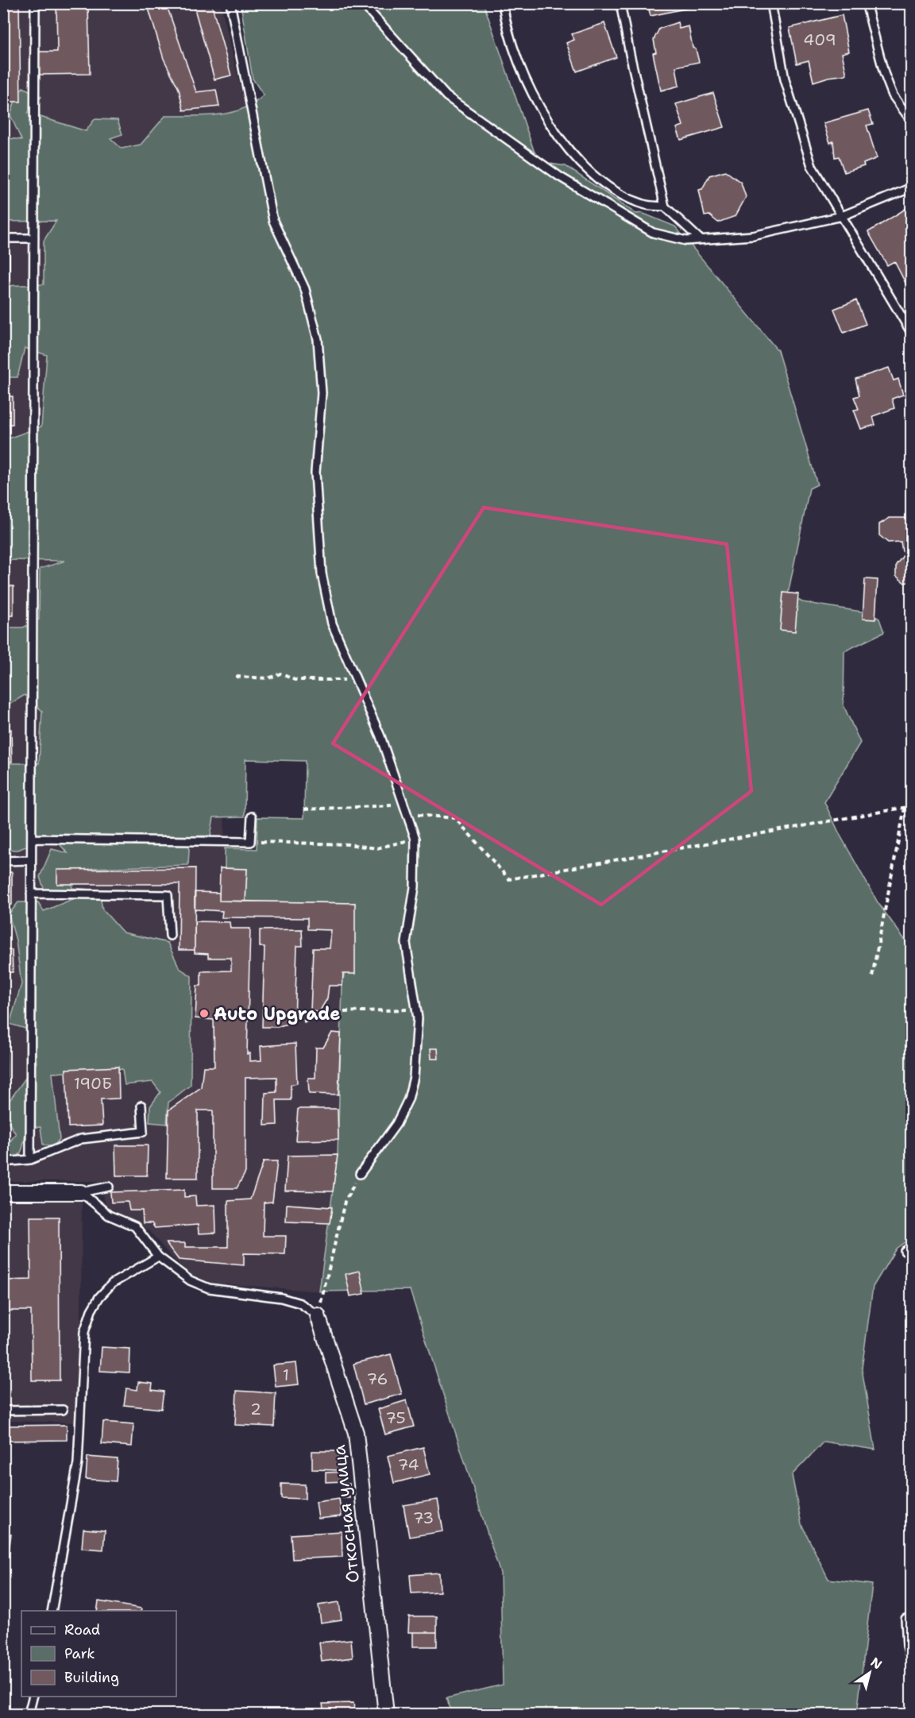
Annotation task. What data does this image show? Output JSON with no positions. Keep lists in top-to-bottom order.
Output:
{
  "streets": {
    "street": ["Откосная улица"]
  },
  "places": ["Auto Upgrade"],
  "house_numbers": [
    "409",
    "190Б",
    "1",
    "76",
    "2",
    "75",
    "74",
    "73"
  ],
  "legend": ["Road", "Park", "Building"],
  "north": "top right"
}
